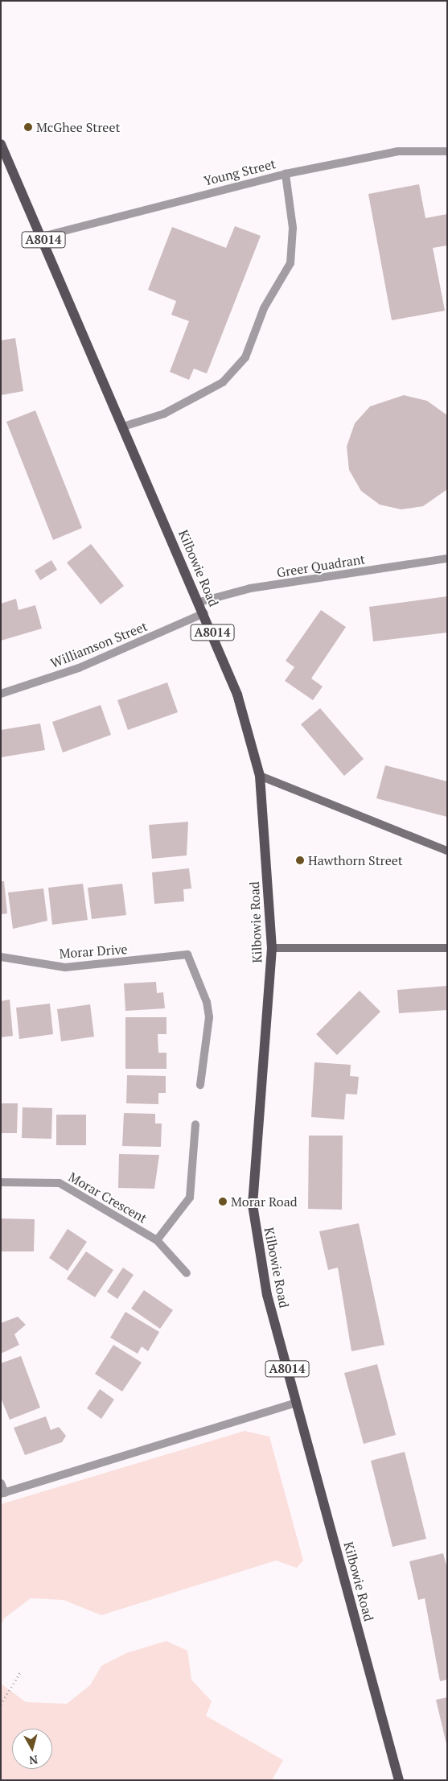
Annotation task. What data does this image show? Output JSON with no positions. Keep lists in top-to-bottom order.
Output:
{
  "streets": {
    "main road": ["A8014", "Kilbowie Road"],
    "street": [
      "Young Street",
      "Greer Quadrant",
      "Williamson Street",
      "Morar Drive",
      "Morar Crescent"
    ]
  },
  "crossings": [
    ["Young Street", "Kilbowie Road"],
    ["Greer Quadrant", "Kilbowie Road"],
    ["Kilbowie Road", "Williamson Street"]
  ],
  "places": ["McGhee Street", "Hawthorn Street", "Morar Road"],
  "north": "bottom"
}
